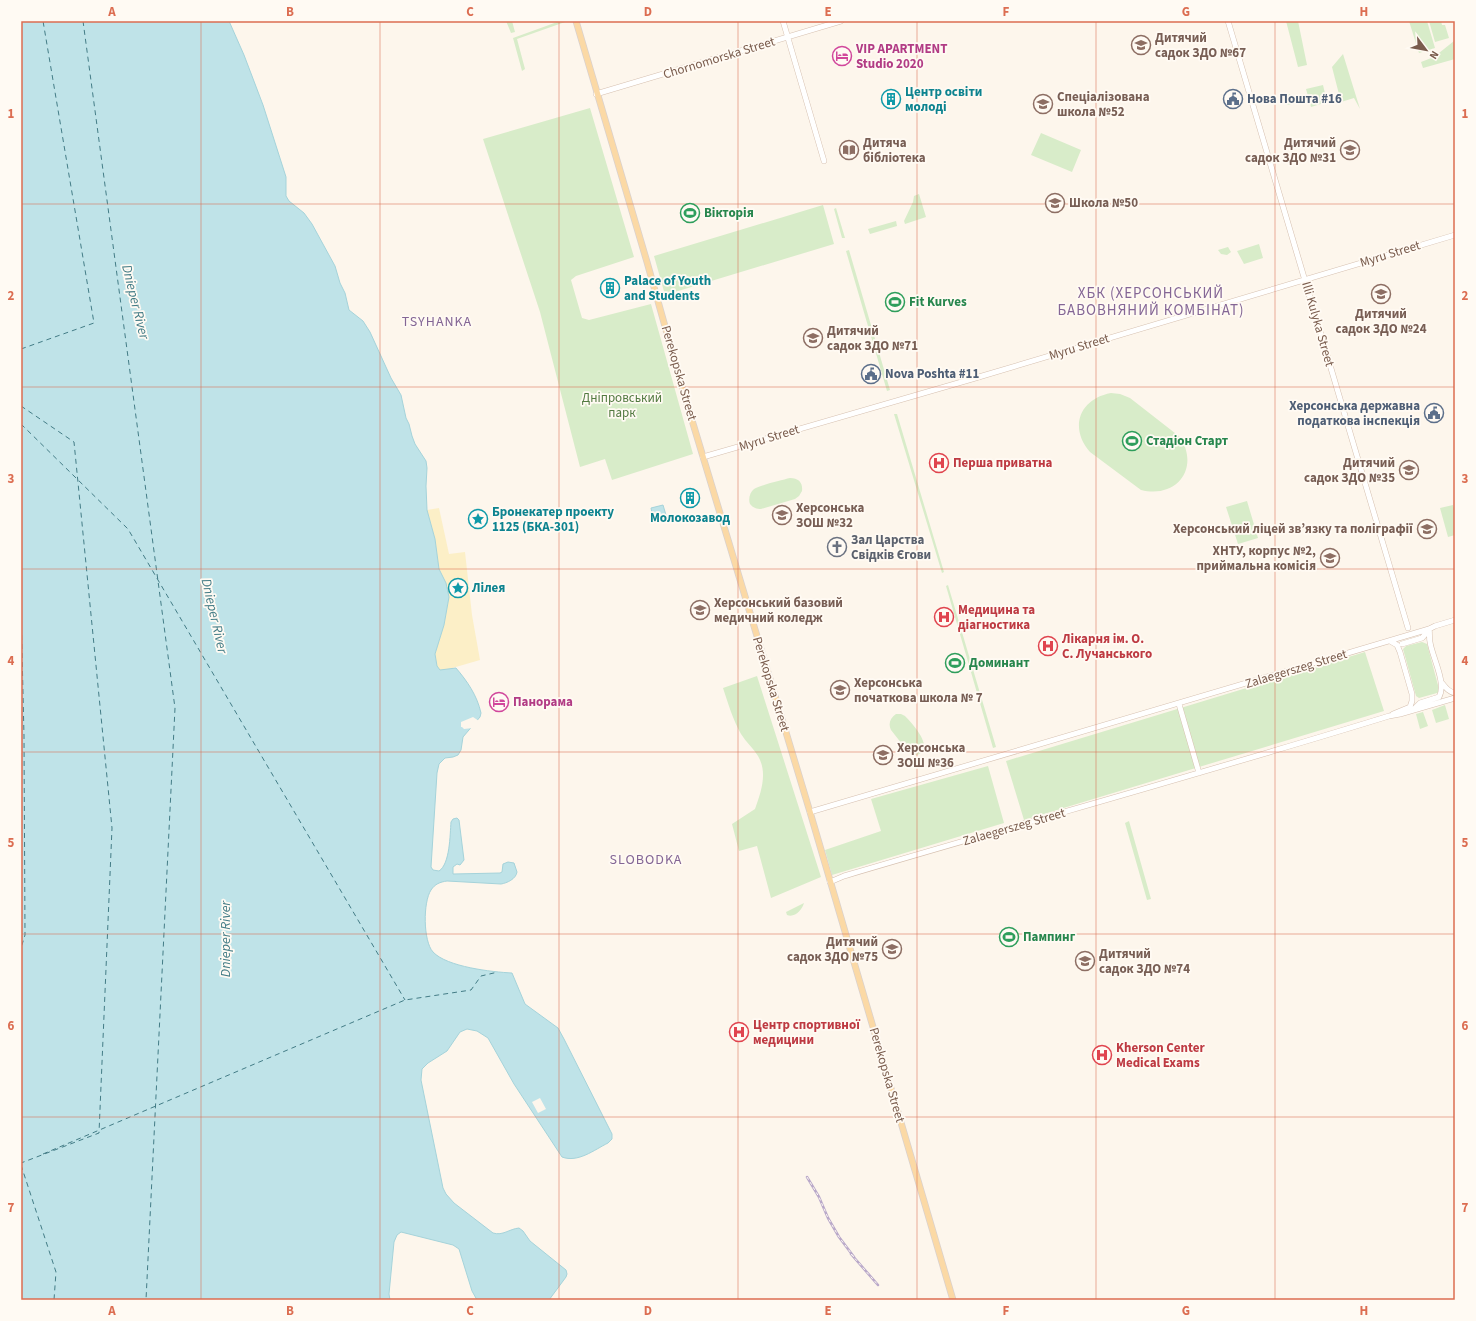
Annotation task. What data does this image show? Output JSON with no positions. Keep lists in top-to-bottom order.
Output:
{
  "streets": {
    "main road": ["Perekopska Street"],
    "street": [
      "Chornomorska Street",
      "Myru Street",
      "Illi Kulyka Street",
      "Zalaegerszeg Street"
    ]
  },
  "crossings": [
    ["Chornomorska Street", "Perekopska Street"],
    ["Myru Street", "Illi Kulyka Street"],
    ["Myru Street", "Perekopska Street"],
    ["Perekopska Street", "Zalaegerszeg Street"]
  ],
  "districts": ["ХБК (ХЕРСОНСЬКИЙ БАВОВНЯНИЙ КОМБІНАТ)", "TSYHANKA", "SLOBODKA"],
  "water": ["Dnieper River"],
  "parks": ["Дніпровський парк"],
  "places": {
    "school or university": [
      "Дитячий садок ЗДО №67",
      "Спеціалізована школа №52",
      "Дитячий садок ЗДО №31",
      "Школа №50",
      "Дитячий садок ЗДО №24",
      "Дитячий садок ЗДО №71",
      "Дитячий садок ЗДО №35",
      "Херсонська ЗОШ №32",
      "Херсонський ліцей зв’язку та поліграфії",
      "ХНТУ, корпус №2, приймальна комісія",
      "Херсонський базовий медичний коледж",
      "Херсонська початкова школа № 7",
      "Херсонська ЗОШ №36",
      "Дитячий садок ЗДО №75",
      "Дитячий садок ЗДО №74"
    ],
    "hotel": ["VIP APARTMENT Studio 2020", "Панорама"],
    "building": ["Центр освіти молоді", "Palace of Youth and Students", "Молокозавод"],
    "public building": ["Нова Пошта #16", "Nova Poshta #11", "Херсонська державна податкова інспекція"],
    "library": ["Дитяча бібліотека"],
    "sports": [
      "Вікторія",
      "Fit Kurves",
      "Стадіон Старт",
      "Доминант",
      "Пампинг"
    ],
    "hospital": [
      "Перша приватна",
      "Медицина та діагностика",
      "Лікарня ім. О. С. Лучанського",
      "Центр спортивної медицини",
      "Kherson Center Medical Exams"
    ],
    "place": ["Бронекатер проекту 1125 (БКА-301)", "Лілея"],
    "church": ["Зал Царства Свідків Єгови"]
  },
  "north": "bottom right",
  "grid": {
    "columns": [
      "A",
      "B",
      "C",
      "D",
      "E",
      "F",
      "G",
      "H"
    ],
    "rows": [
      "1",
      "2",
      "3",
      "4",
      "5",
      "6",
      "7"
    ]
  }
}
